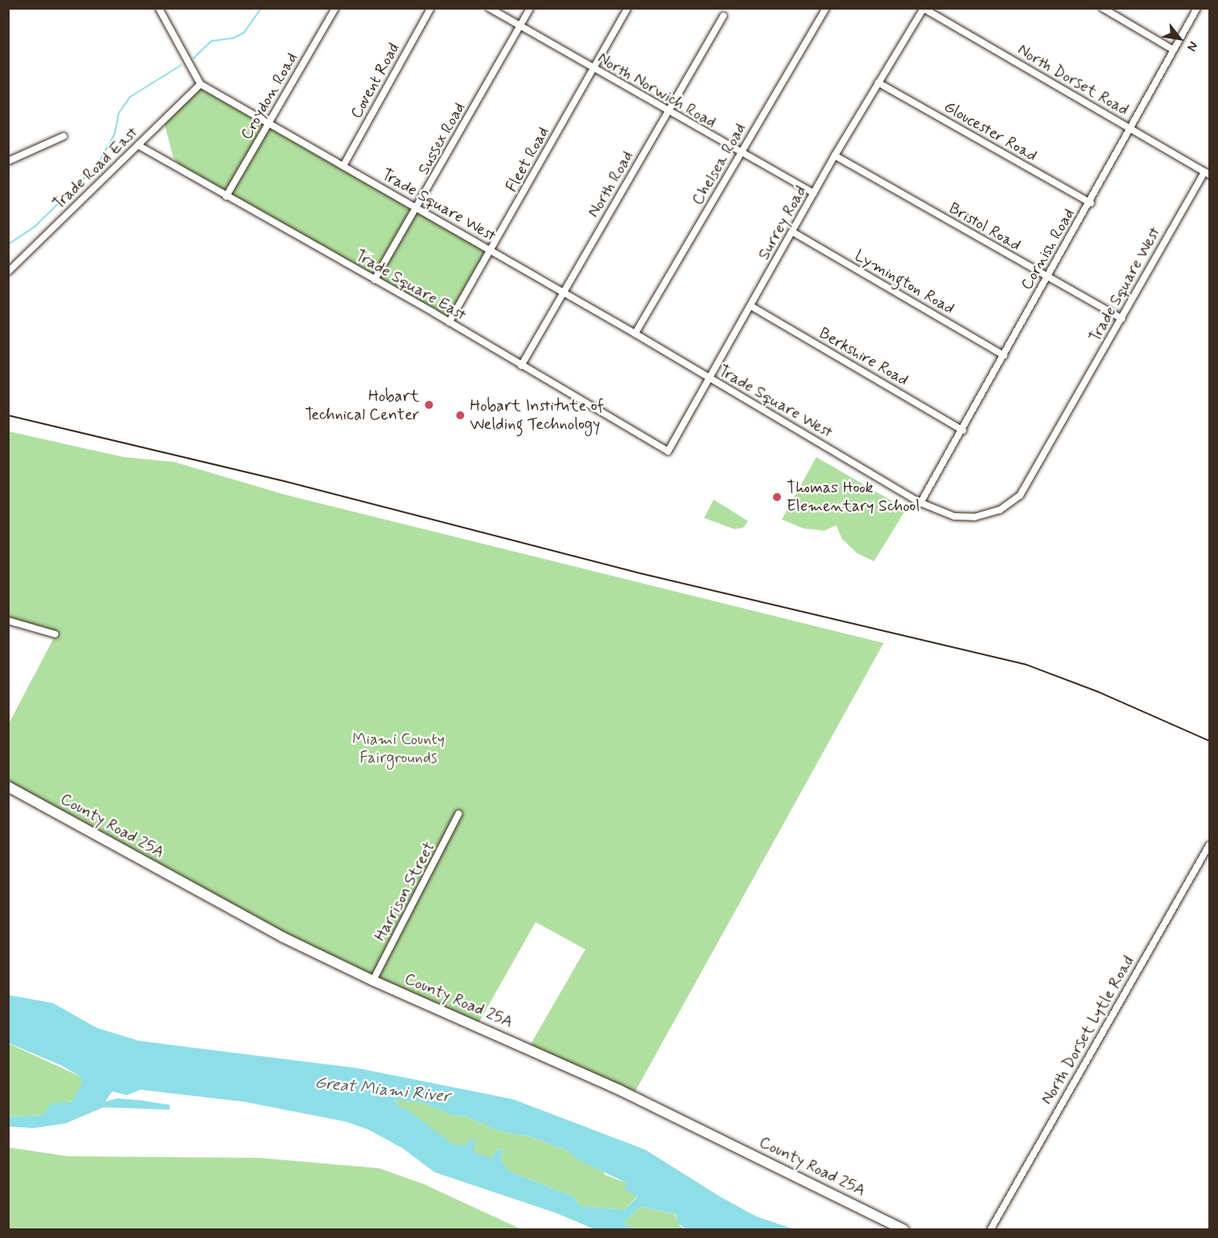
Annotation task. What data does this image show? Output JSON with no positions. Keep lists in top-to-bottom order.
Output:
{
  "streets": {
    "main road": ["County Road 25A"],
    "street": [
      "North Dorset Road",
      "Covent Road",
      "North Norwich Road",
      "Croydon Road",
      "Gloucester Road",
      "Sussex Road",
      "Fleet Road",
      "Chelsea Road",
      "Trade Road East",
      "North Road",
      "Trade Square West",
      "Surrey Road",
      "Bristol Road",
      "Cornish Road",
      "Lymington Road",
      "Trade Square East",
      "Berkshire Road",
      "Harrison Street",
      "North Dorset Lytle Road"
    ]
  },
  "crossings": [
    ["North Dorset Road", "Trade Square West"],
    ["North Dorset Road", "Surrey Road"],
    ["North Dorset Road", "Cornish Road"],
    ["Covent Road", "Trade Square West"],
    ["North Norwich Road", "Sussex Road"],
    ["North Norwich Road", "Fleet Road"],
    ["North Norwich Road", "Chelsea Road"],
    ["North Norwich Road", "North Road"],
    ["North Norwich Road", "Surrey Road"],
    ["Croydon Road", "Trade Square West"],
    ["Croydon Road", "Trade Square East"],
    ["Gloucester Road", "Surrey Road"],
    ["Gloucester Road", "Cornish Road"],
    ["Sussex Road", "Trade Square West"],
    ["Sussex Road", "Trade Square East"],
    ["Fleet Road", "Trade Square West"],
    ["Fleet Road", "Trade Square East"],
    ["Chelsea Road", "Trade Square West"],
    ["Trade Road East", "Trade Square West"],
    ["Trade Road East", "Trade Square East"],
    ["North Road", "Trade Square West"],
    ["North Road", "Trade Square East"],
    ["Trade Square West", "Surrey Road"],
    ["Trade Square West", "Bristol Road"],
    ["Trade Square West", "Cornish Road"],
    ["Surrey Road", "Bristol Road"],
    ["Surrey Road", "Lymington Road"],
    ["Surrey Road", "Trade Square East"],
    ["Surrey Road", "Berkshire Road"],
    ["Bristol Road", "Cornish Road"],
    ["Cornish Road", "Lymington Road"],
    ["Cornish Road", "Berkshire Road"],
    ["County Road 25A", "Harrison Street"]
  ],
  "water": ["Great Miami River"],
  "parks": ["Miami County Fairgrounds"],
  "places": ["Hobart Technical Center", "Hobart Institute of Welding Technology", "Thomas Hook Elementary School"],
  "north": "bottom right"
}
